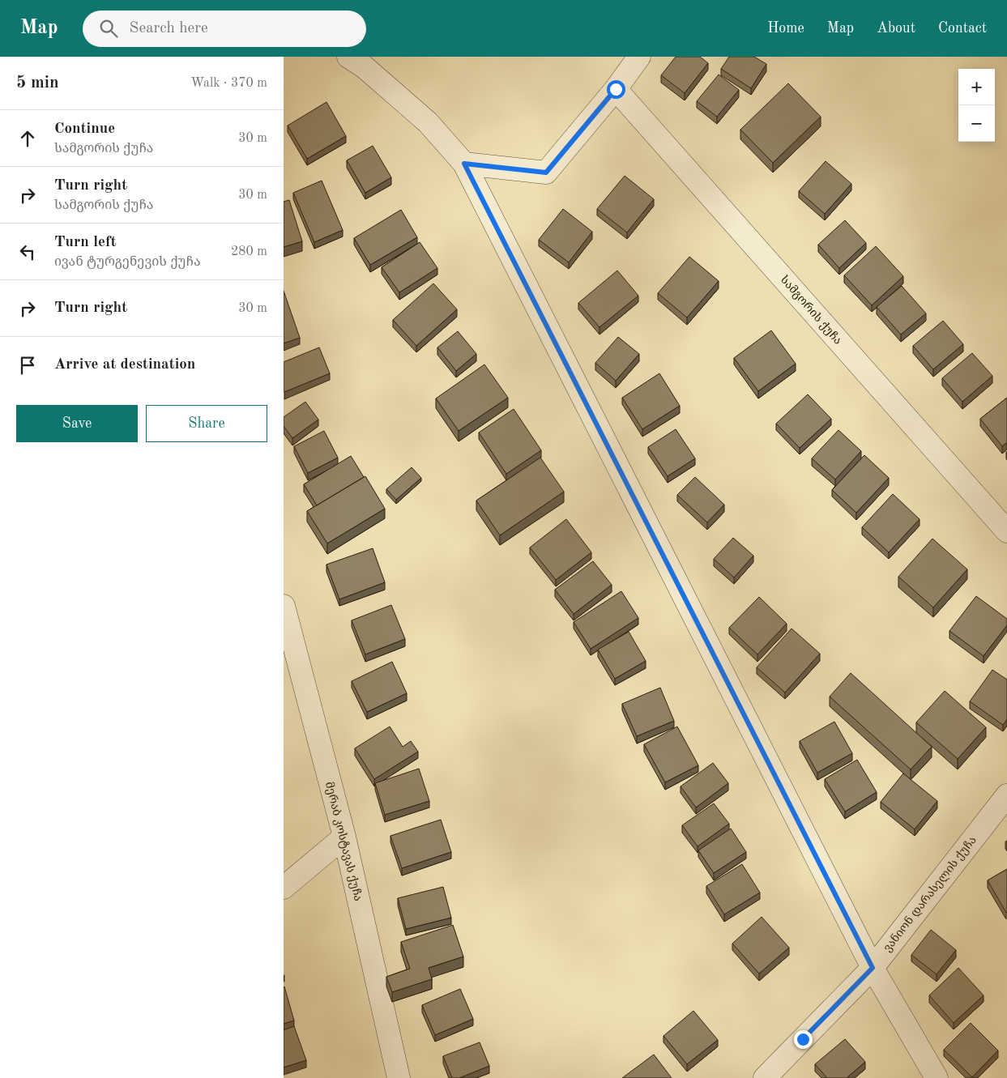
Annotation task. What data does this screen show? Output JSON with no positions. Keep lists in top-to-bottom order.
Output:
{
  "streets": {
    "street": ["სამგორის ქუჩა", "მერაბ კოსტავას ქუჩა", "ვანიონ დარასელის ქუჩა"]
  },
  "page": {
    "header": "Map",
    "search": "Search here",
    "nav": [
      "Home",
      "Map",
      "About",
      "Contact"
    ],
    "heading": ["5 min", "Walk · 370 m"],
    "map_buttons": ["+", "−"],
    "list": [
      ["Continue", "სამგორის ქუჩა", "30 m"],
      ["Turn right", "სამგორის ქუჩა", "30 m"],
      ["Turn left", "ივან ტურგენევის ქუჩა", "280 m"],
      ["Turn right", "30 m"],
      "Arrive at destination"
    ],
    "buttons": ["Save", "Share"]
  }
}
